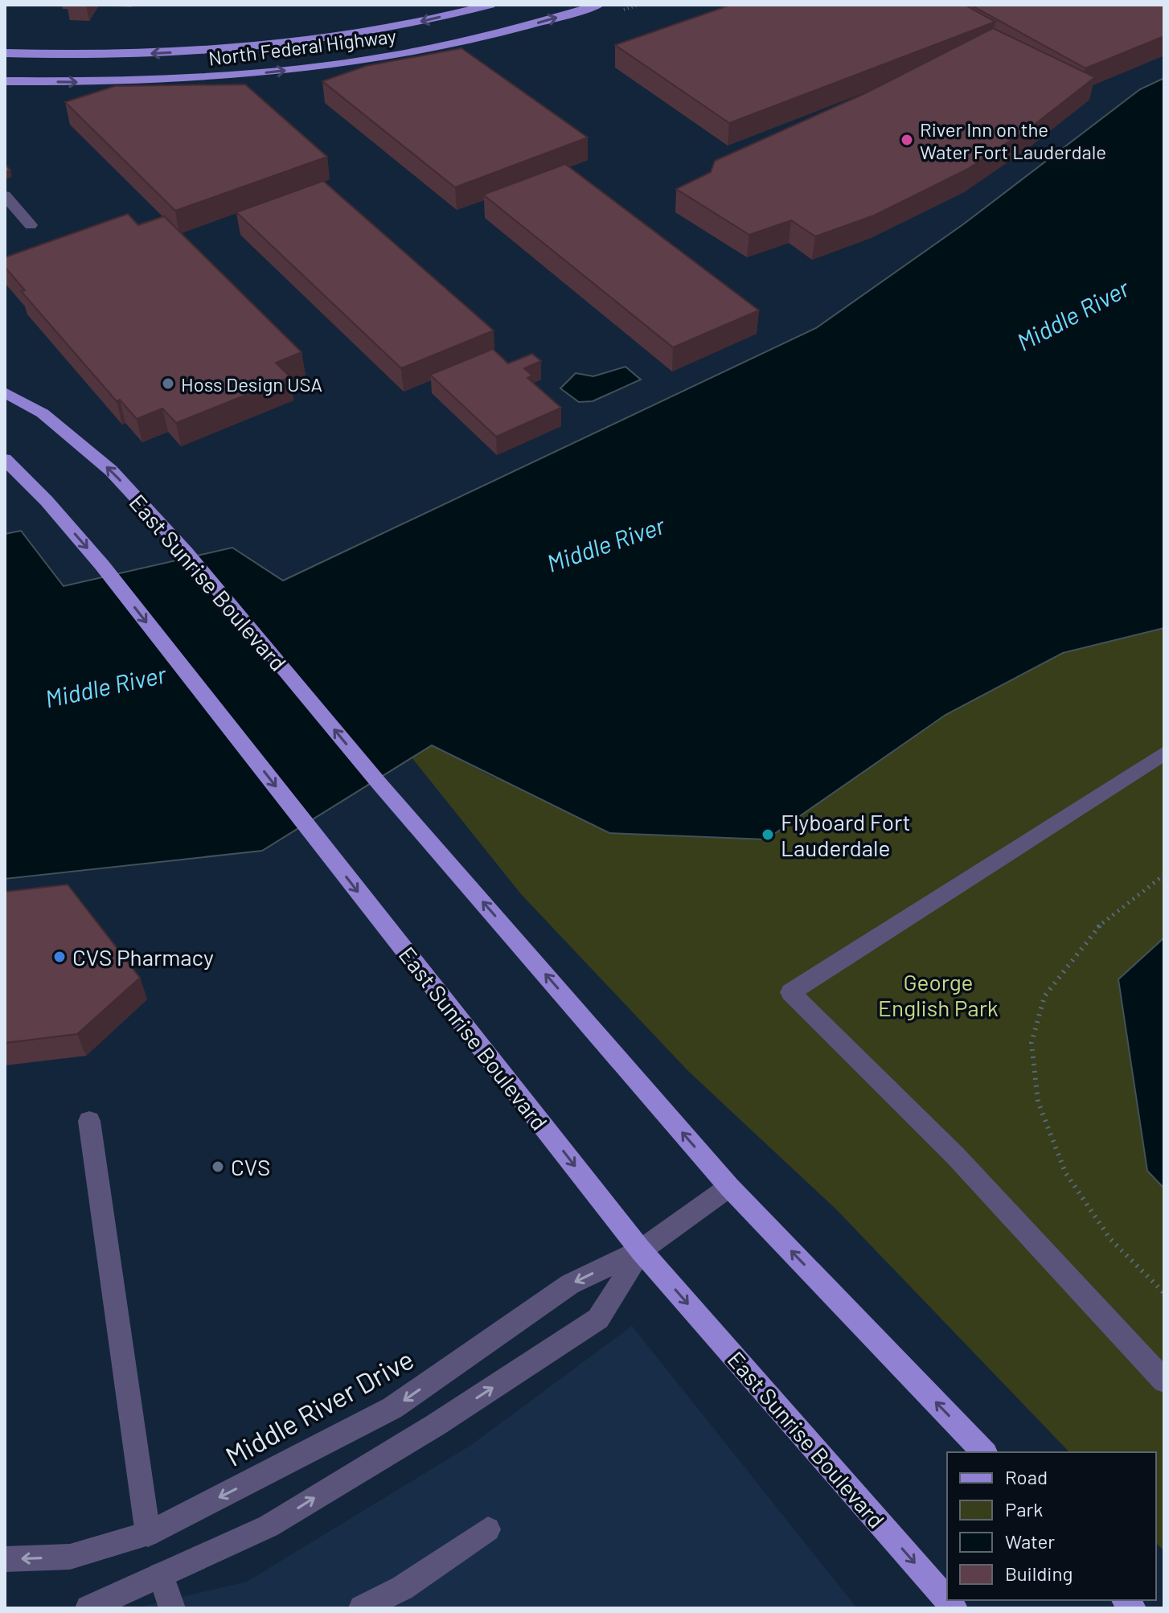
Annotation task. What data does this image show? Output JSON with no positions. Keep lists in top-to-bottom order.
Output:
{
  "streets": {
    "main road": ["North Federal Highway", "East Sunrise Boulevard"],
    "street": ["Middle River Drive"]
  },
  "crossings": [
    ["East Sunrise Boulevard", "Middle River Drive"]
  ],
  "water": ["Middle River"],
  "parks": ["George English Park"],
  "places": [
    "River Inn on the Water Fort Lauderdale",
    "Hoss Design USA",
    "Flyboard Fort Lauderdale",
    "CVS Pharmacy",
    "CVS"
  ],
  "legend": [
    "Road",
    "Park",
    "Water",
    "Building"
  ]
}
